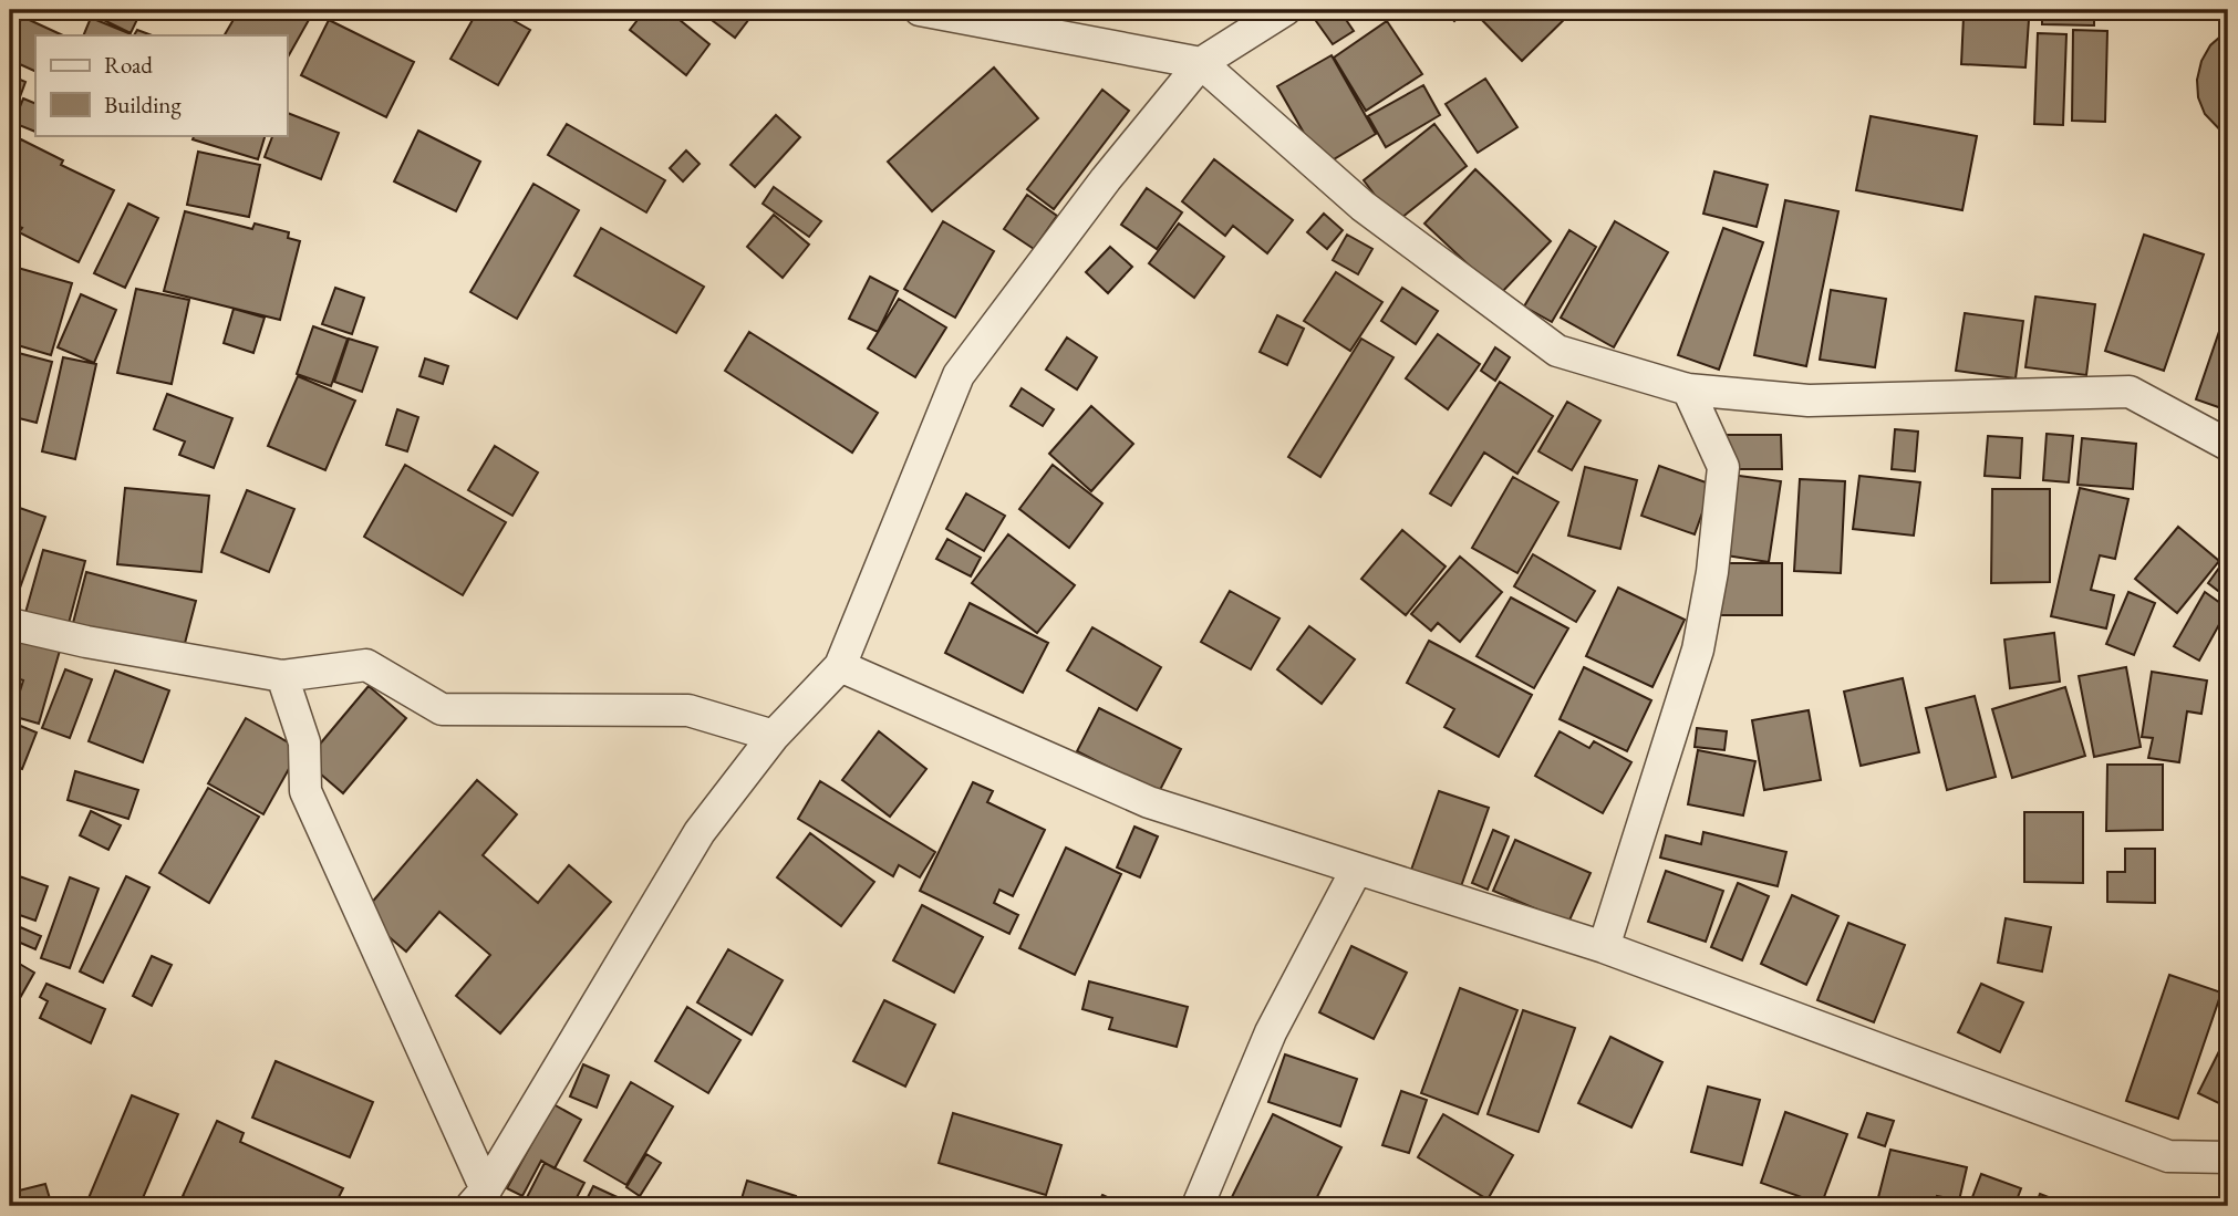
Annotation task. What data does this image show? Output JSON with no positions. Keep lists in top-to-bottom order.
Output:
{
  "legend": ["Road", "Building"]
}
